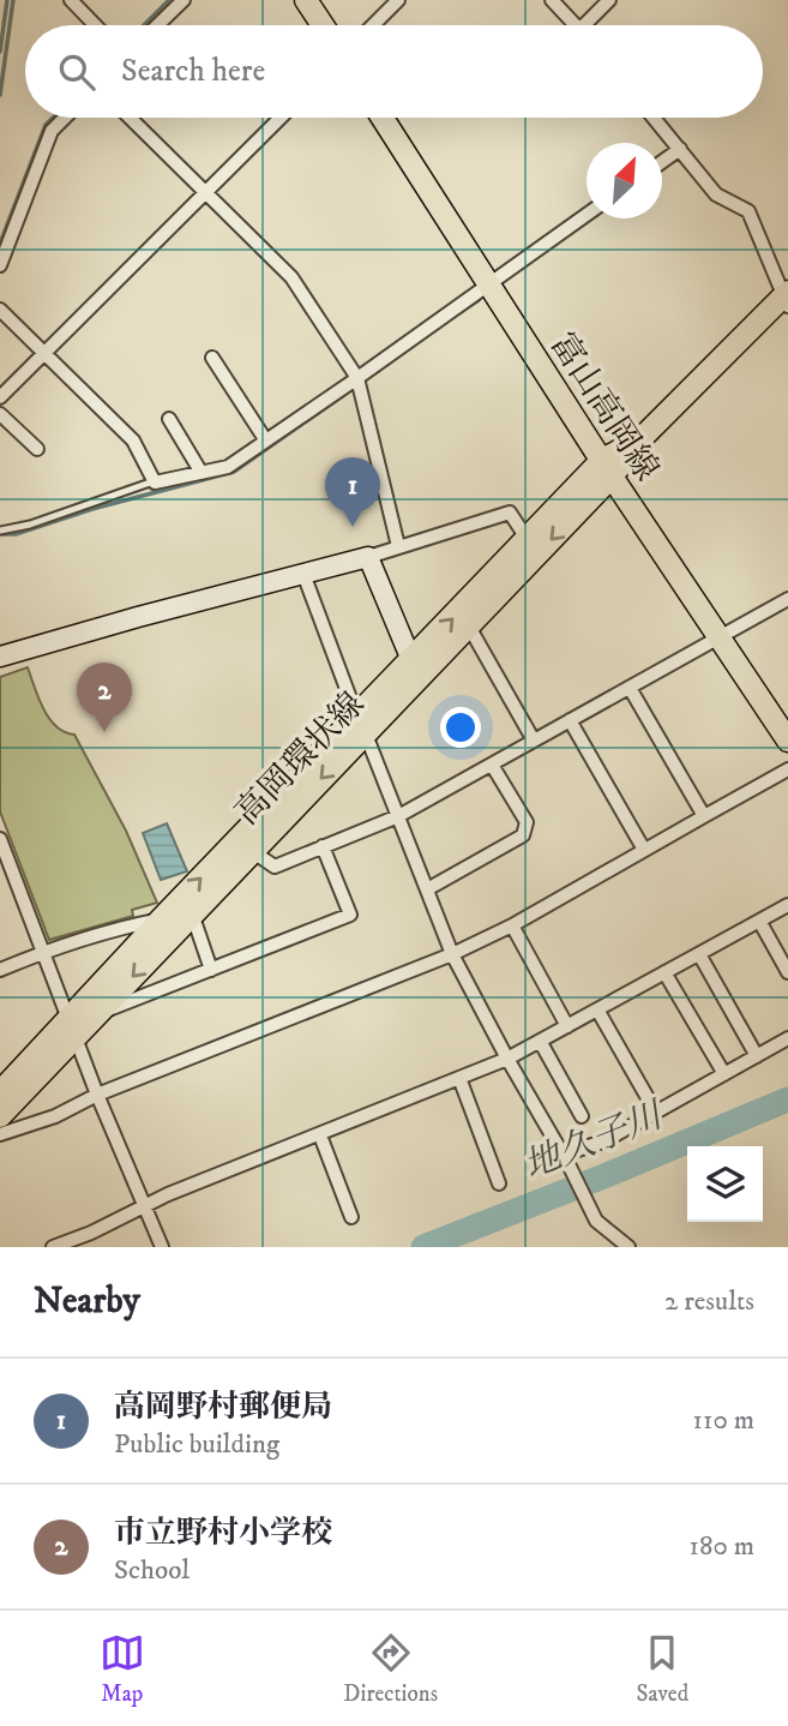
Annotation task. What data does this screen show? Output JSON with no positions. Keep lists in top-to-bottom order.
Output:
{
  "streets": {
    "main road": ["富山高岡線", "高岡環状線"]
  },
  "crossings": [
    ["富山高岡線", "高岡環状線"]
  ],
  "water": ["地久子川"],
  "north": "top right",
  "page": {
    "search": "Search here",
    "pins": ["1", "2"],
    "heading": ["Nearby", "2 results"],
    "list": [
      {
        "mark": "1",
        "name": "高岡野村郵便局",
        "note": "Public building",
        "value": "110 m"
      },
      {
        "mark": "2",
        "name": "市立野村小学校",
        "note": "School",
        "value": "180 m"
      }
    ],
    "nav": ["Map", "Directions", "Saved"]
  }
}
